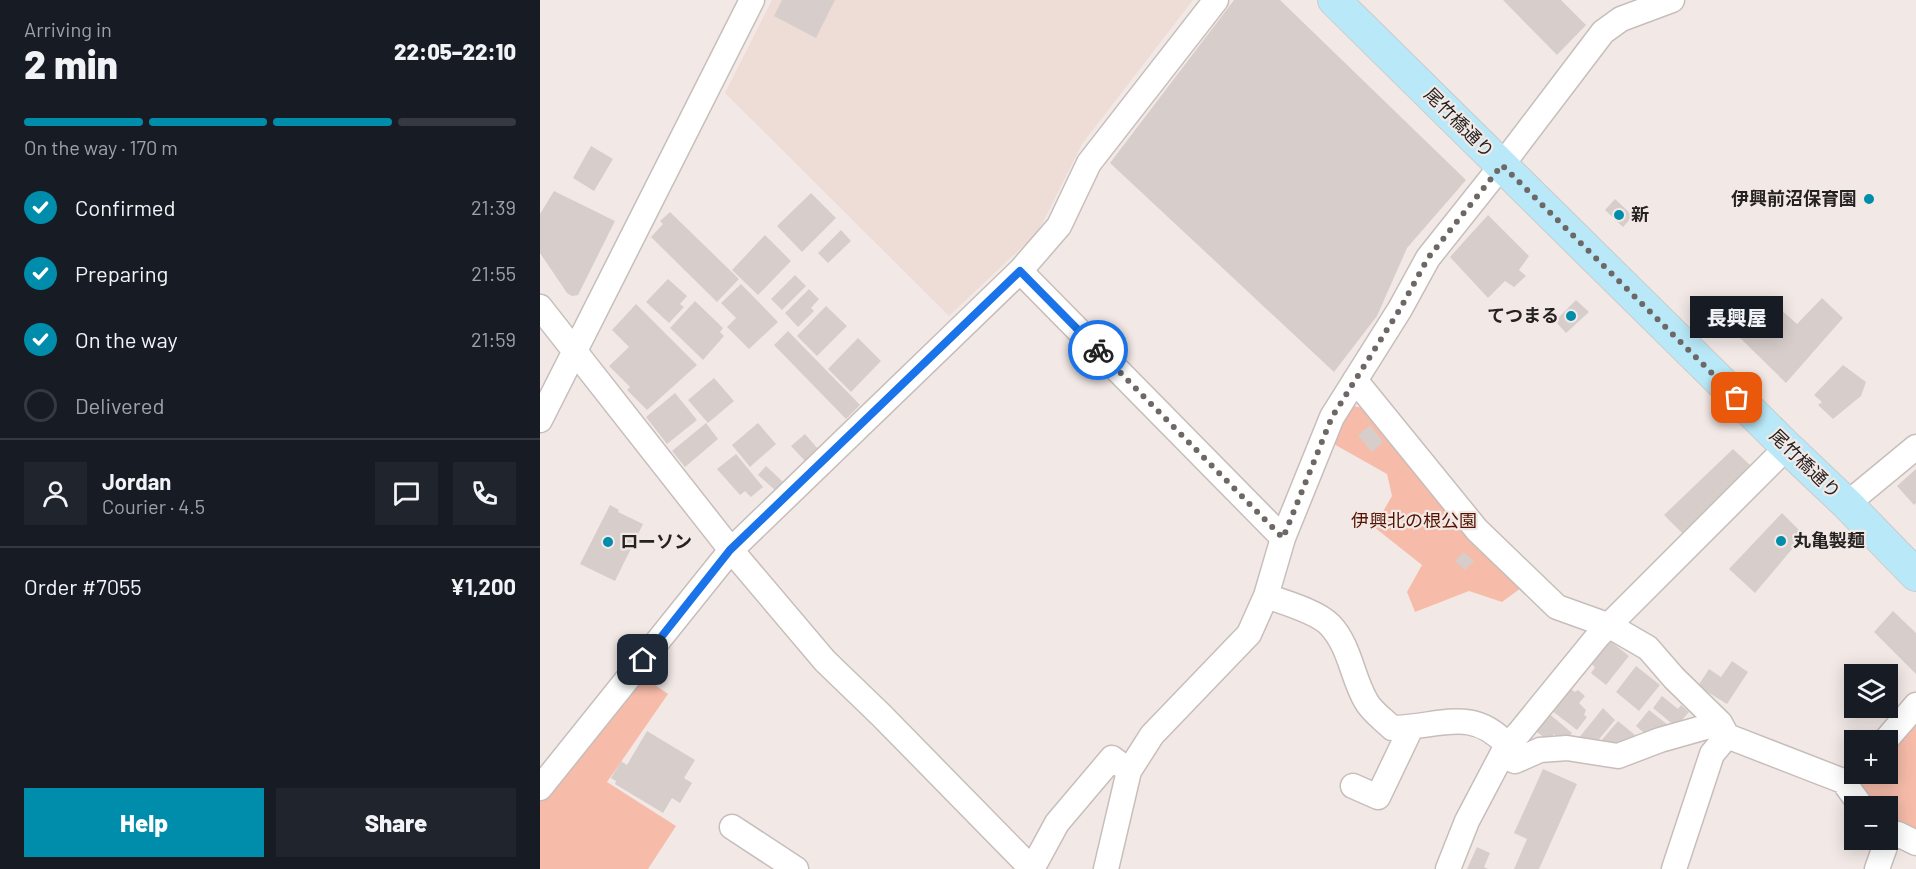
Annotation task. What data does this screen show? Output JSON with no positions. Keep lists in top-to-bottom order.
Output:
{
  "streets": {
    "main road": ["尾竹橋通り"]
  },
  "parks": ["伊興北の根公園"],
  "places": [
    "伊興前沼保育園",
    "新",
    "てつまる",
    "長興屋",
    "丸亀製麺",
    "ローソン"
  ],
  "page": {
    "heading": ["2 min", "Arriving in", "22:05–22:10"],
    "panel": [
      "Jordan",
      "Courier · 4.5",
      "Order #7055",
      "¥1,200"
    ],
    "bar": "On the way · 170 m",
    "list": [
      ["Confirmed", "21:39"],
      ["Preparing", "21:55"],
      ["On the way", "21:59"],
      "Delivered"
    ],
    "bubble": "長興屋",
    "map_buttons": ["+", "−"],
    "buttons": ["Help", "Share"]
  }
}
